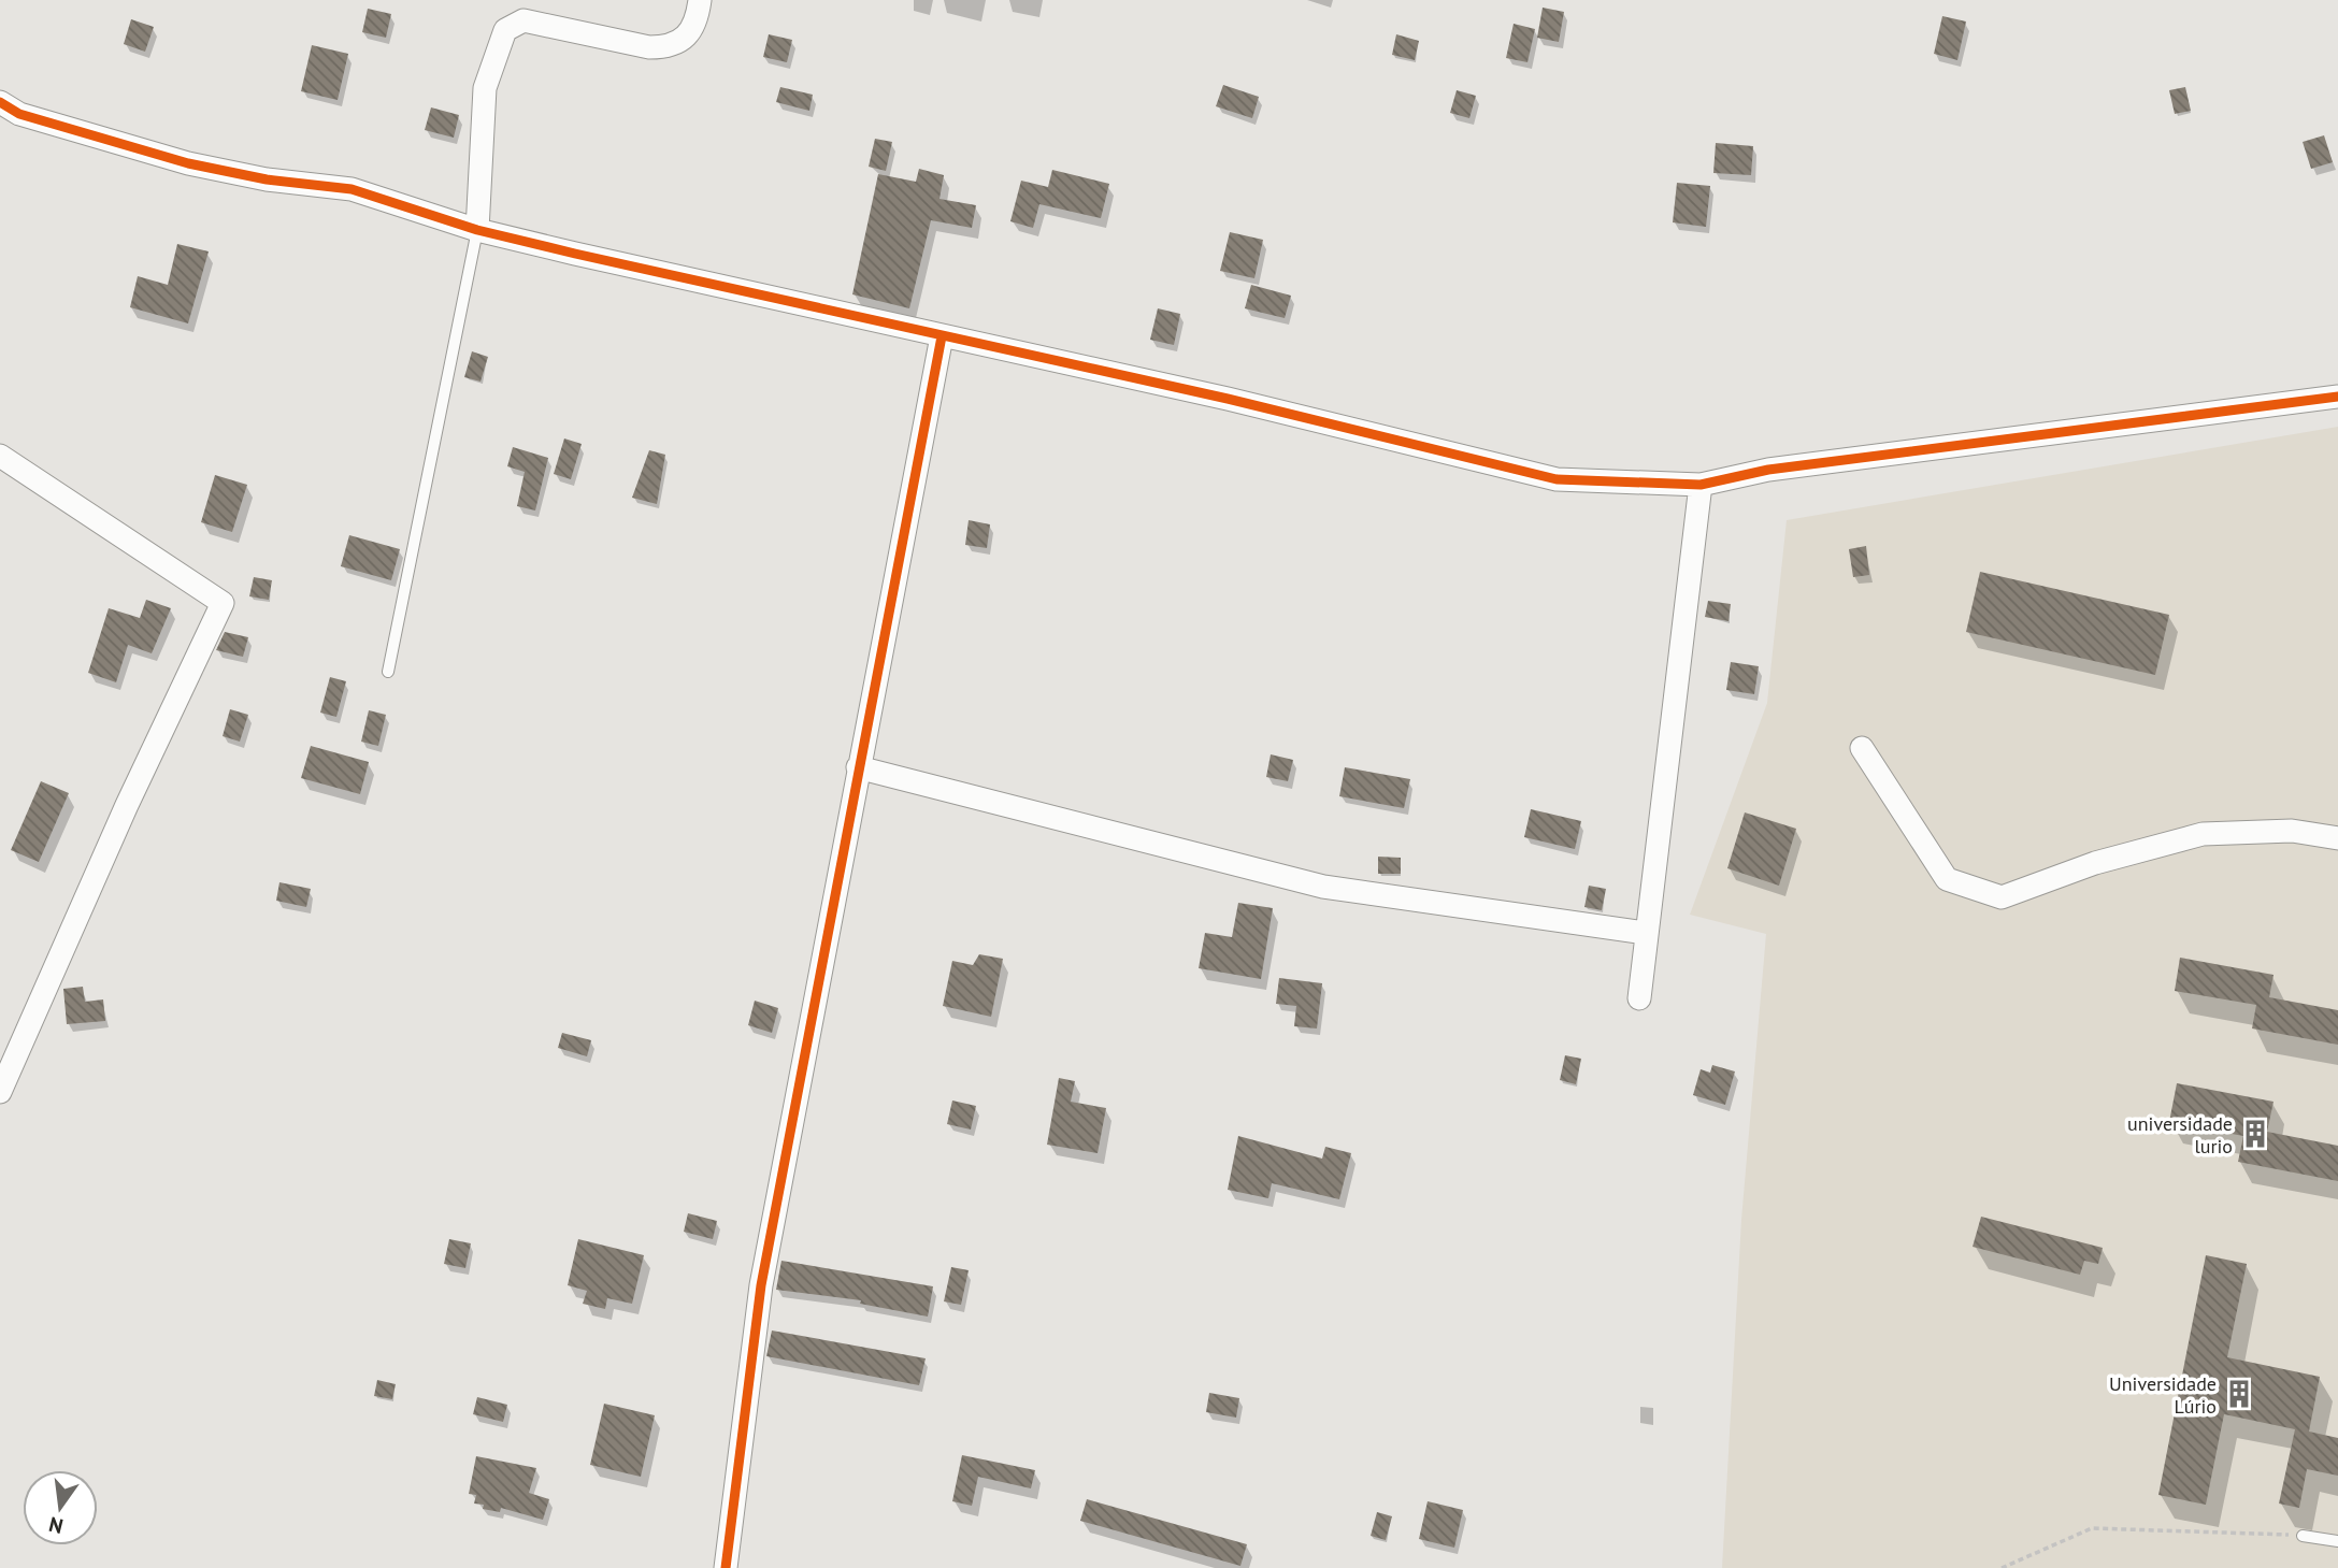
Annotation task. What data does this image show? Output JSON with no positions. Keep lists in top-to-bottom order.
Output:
{
  "places": {
    "building": ["universidade lurio", "Universidade Lúrio"]
  },
  "north": "bottom"
}
